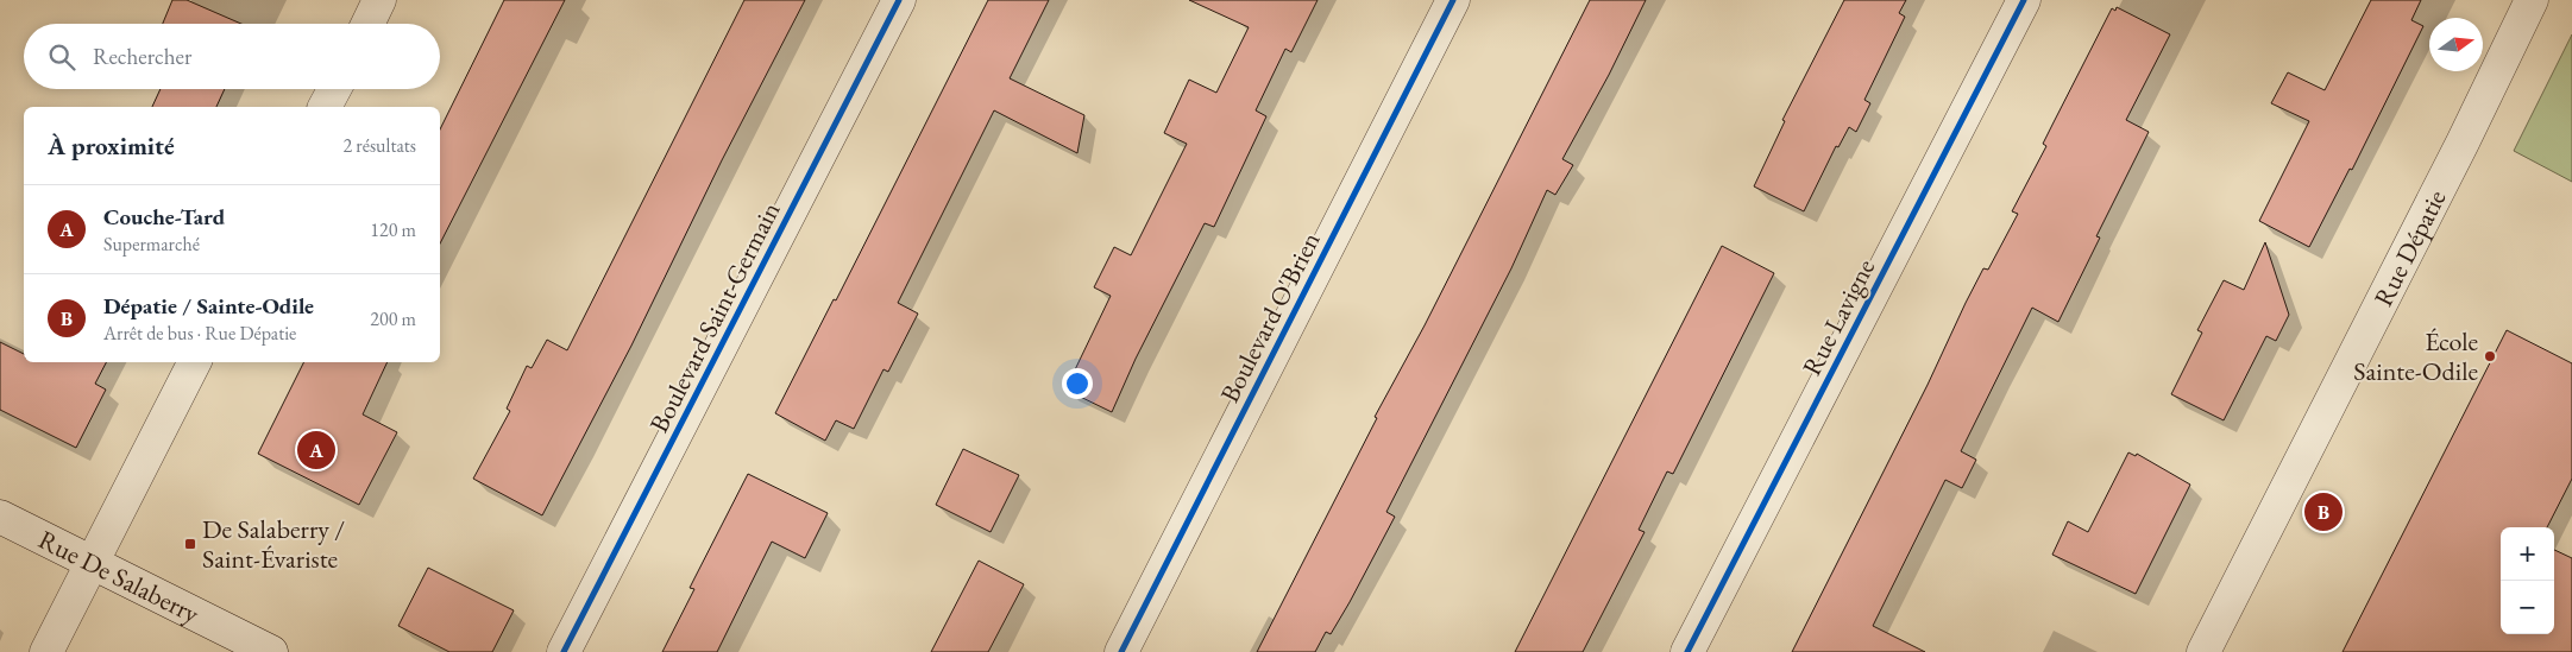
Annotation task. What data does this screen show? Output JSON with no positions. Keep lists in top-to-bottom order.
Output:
{
  "streets": {
    "street": [
      "Rue Dépatie",
      "Boulevard Saint-Germain",
      "Boulevard O'Brien",
      "Rue Lavigne",
      "Rue De Salaberry"
    ]
  },
  "places": {
    "other": ["École Sainte-Odile"],
    "transit": ["De Salaberry / Saint-Évariste"]
  },
  "north": "right",
  "page": {
    "search": "Rechercher",
    "heading": ["À proximité", "2 résultats"],
    "list": [
      {
        "mark": "A",
        "name": "Couche-Tard",
        "note": "Supermarché",
        "value": "120 m"
      },
      {
        "mark": "B",
        "name": "Dépatie / Sainte-Odile",
        "note": "Arrêt de bus · Rue Dépatie",
        "value": "200 m"
      }
    ],
    "pins": ["A", "B"],
    "map_buttons": ["+", "−"]
  }
}
